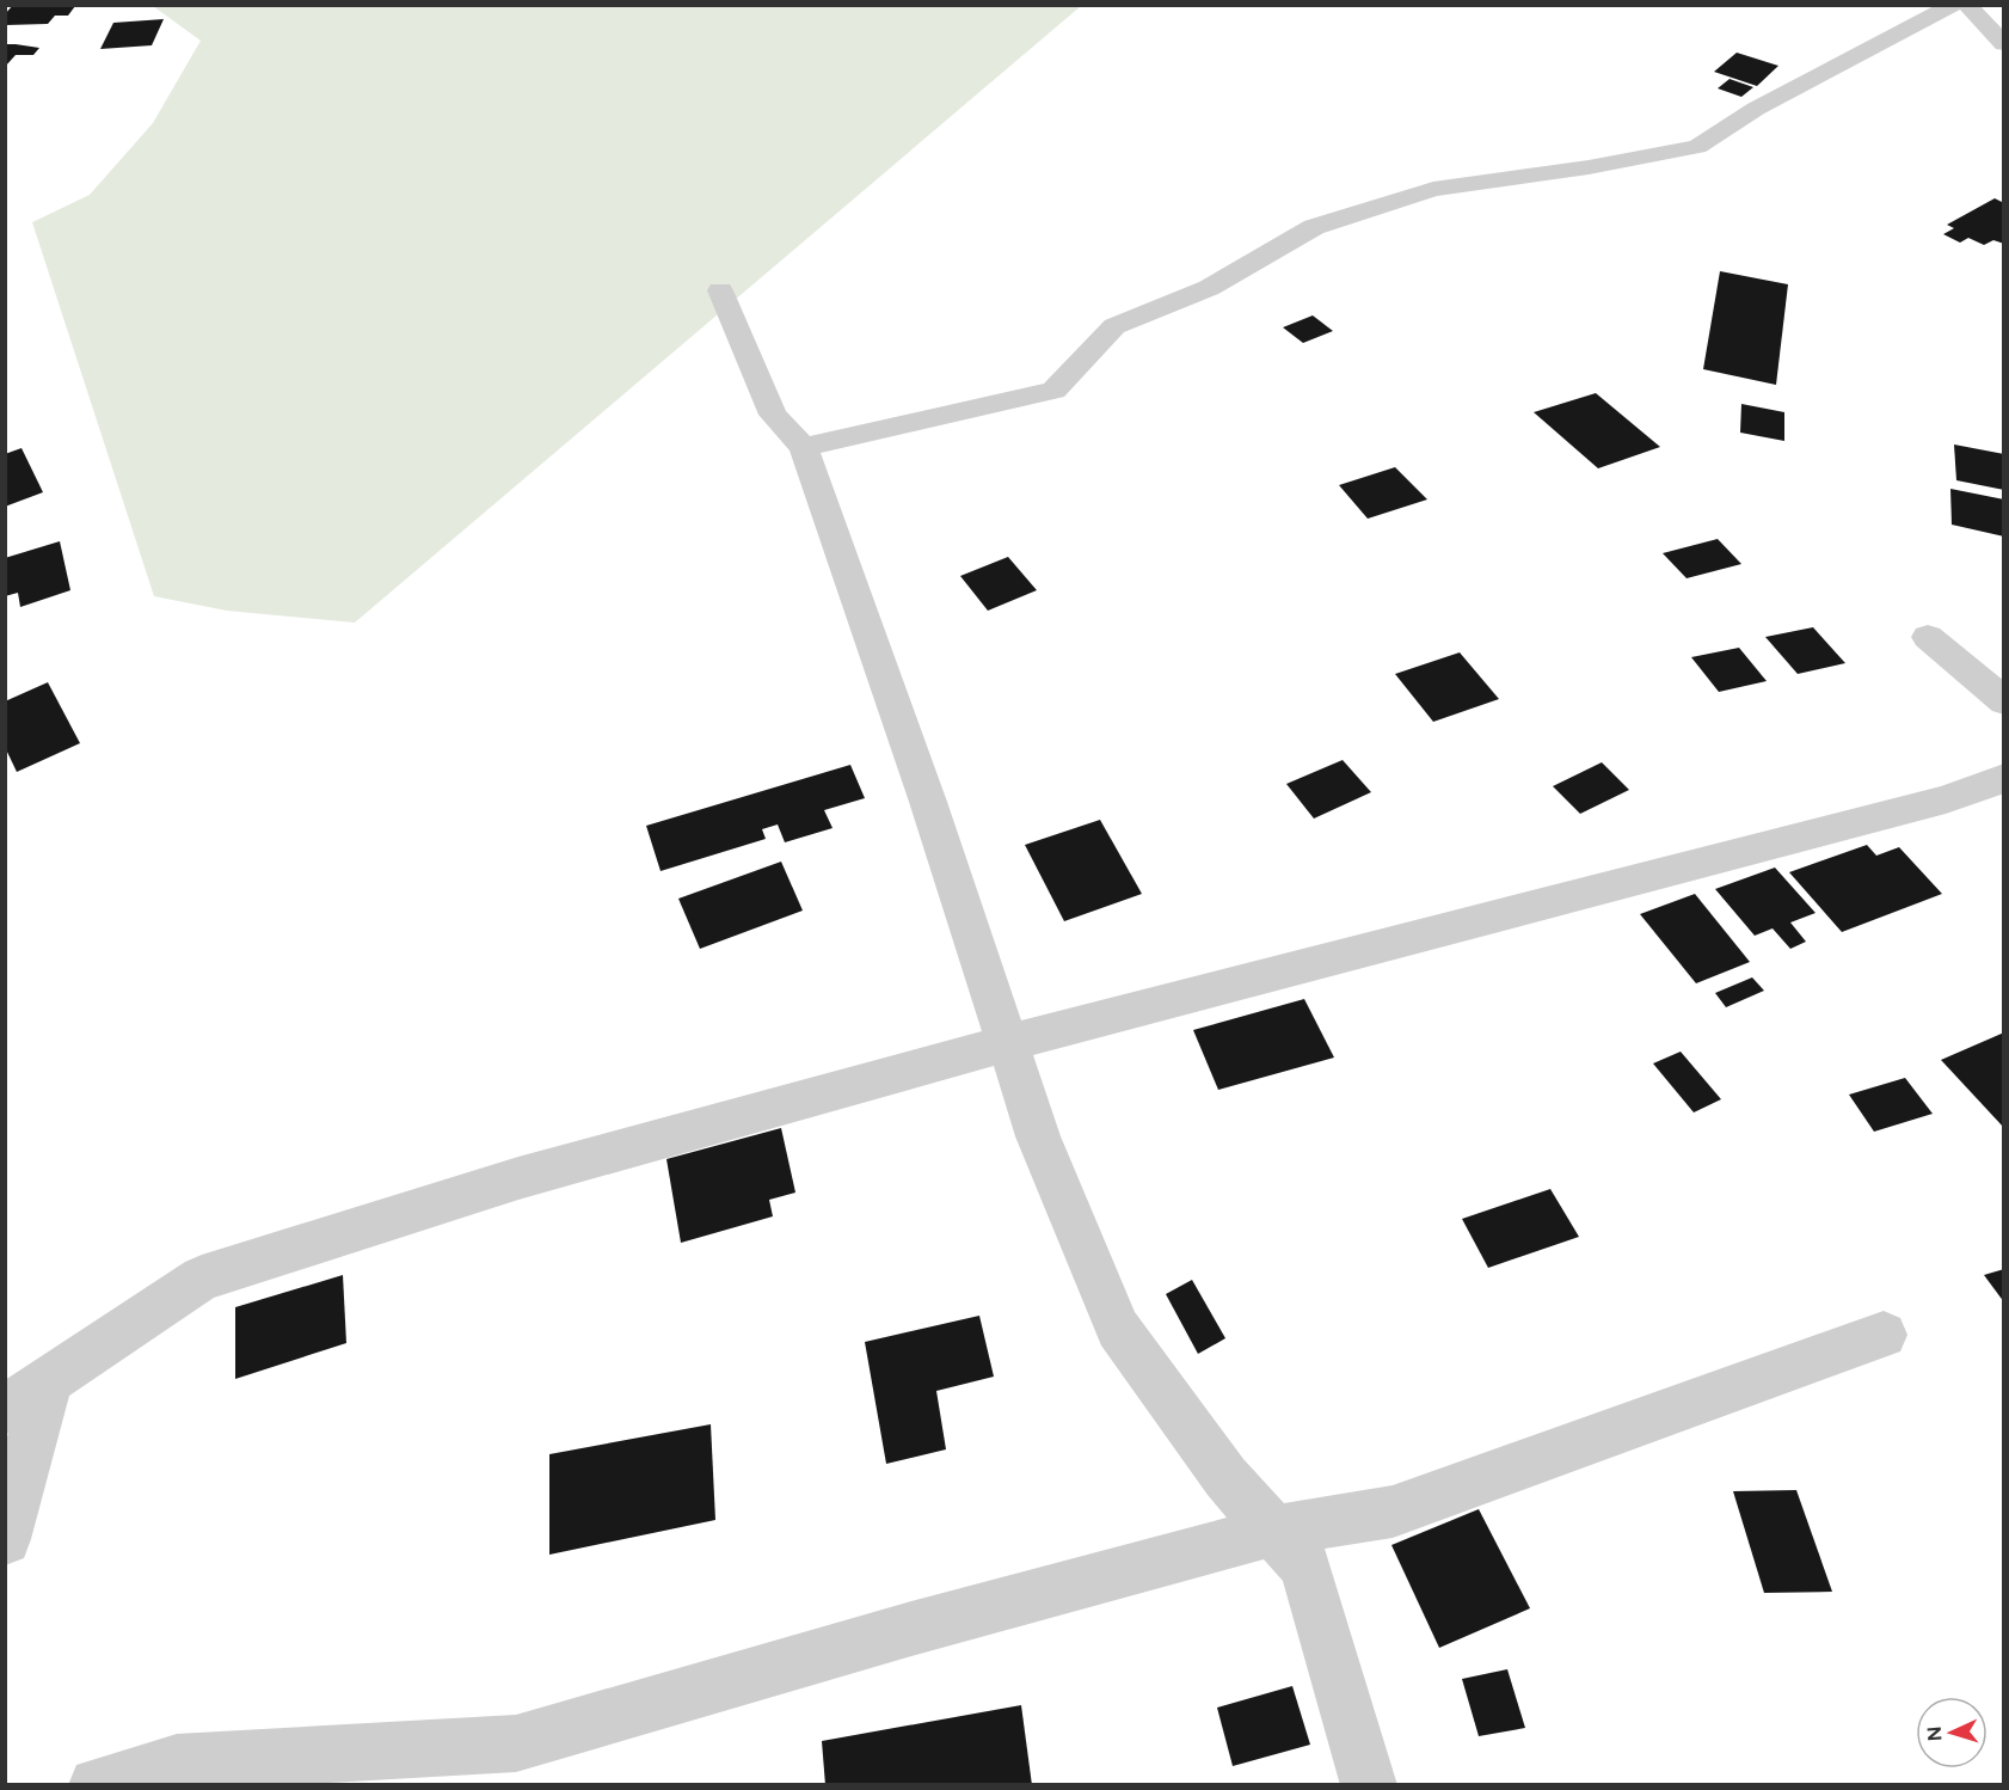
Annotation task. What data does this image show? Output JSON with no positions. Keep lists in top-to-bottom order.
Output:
{
  "north": "left"
}
